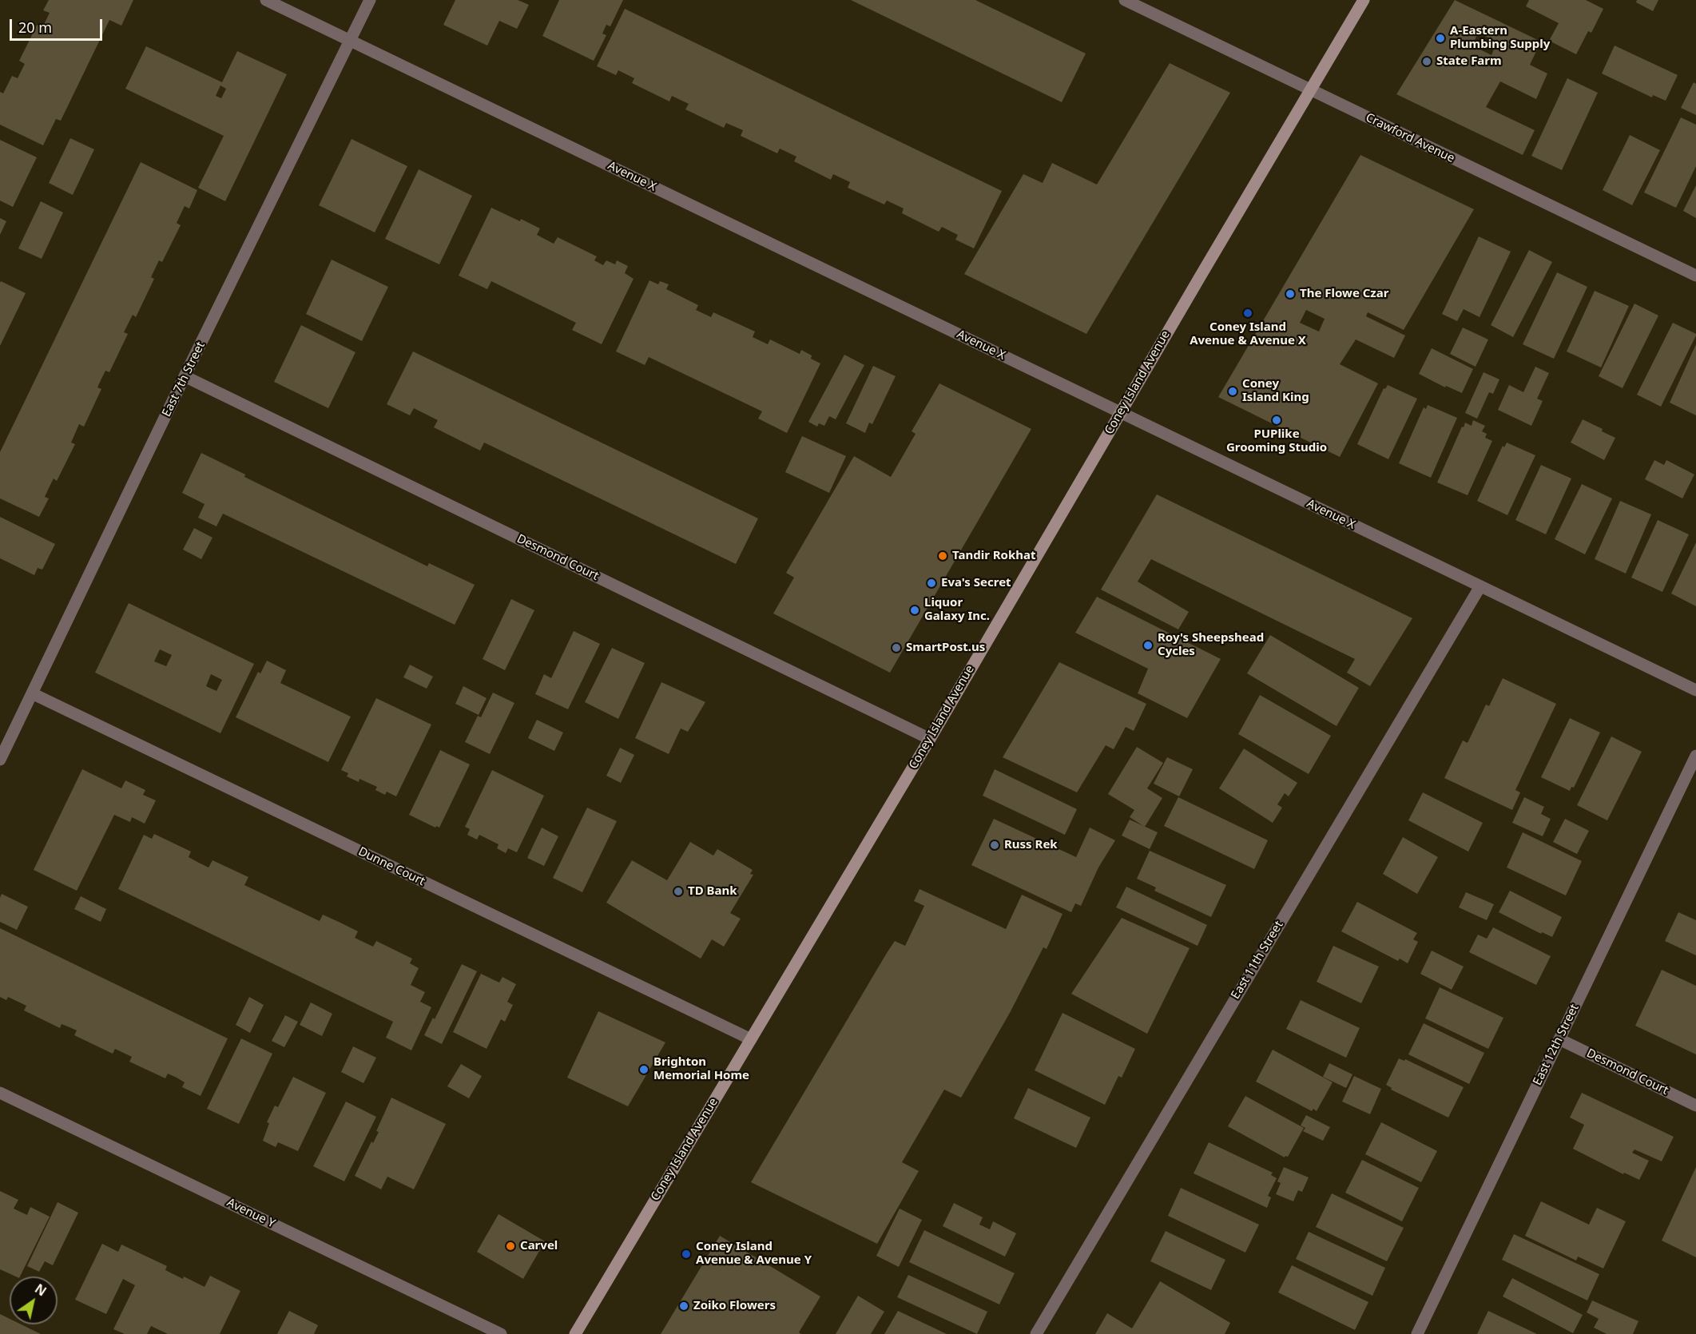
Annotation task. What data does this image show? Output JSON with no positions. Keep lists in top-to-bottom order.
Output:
{
  "streets": {
    "main road": ["Coney Island Avenue"],
    "street": [
      "Crawford Avenue",
      "Avenue X",
      "East 7th Street",
      "Desmond Court",
      "Dunne Court",
      "East 11th Street",
      "East 12th Street",
      "Avenue Y"
    ]
  },
  "crossings": [
    ["Crawford Avenue", "Coney Island Avenue"],
    ["Avenue X", "East 7th Street"],
    ["Avenue X", "Coney Island Avenue"],
    ["Avenue X", "East 11th Street"],
    ["East 7th Street", "Desmond Court"],
    ["East 7th Street", "Dunne Court"],
    ["Coney Island Avenue", "Desmond Court"],
    ["Coney Island Avenue", "Dunne Court"],
    ["Desmond Court", "East 12th Street"]
  ],
  "places": [
    "A-Eastern Plumbing Supply",
    "State Farm",
    "The Flowe Czar",
    "Coney Island Avenue & Avenue X",
    "Coney Island King",
    "PUPlike Grooming Studio",
    "Tandir Rokhat",
    "Eva's Secret",
    "Liquor Galaxy Inc.",
    "Roy's Sheepshead Cycles",
    "SmartPost.us",
    "Russ Rek",
    "TD Bank",
    "Brighton Memorial Home",
    "Carvel",
    "Coney Island Avenue & Avenue Y",
    "Zoiko Flowers"
  ],
  "scale_bar": "20 m",
  "north": "top right"
}
